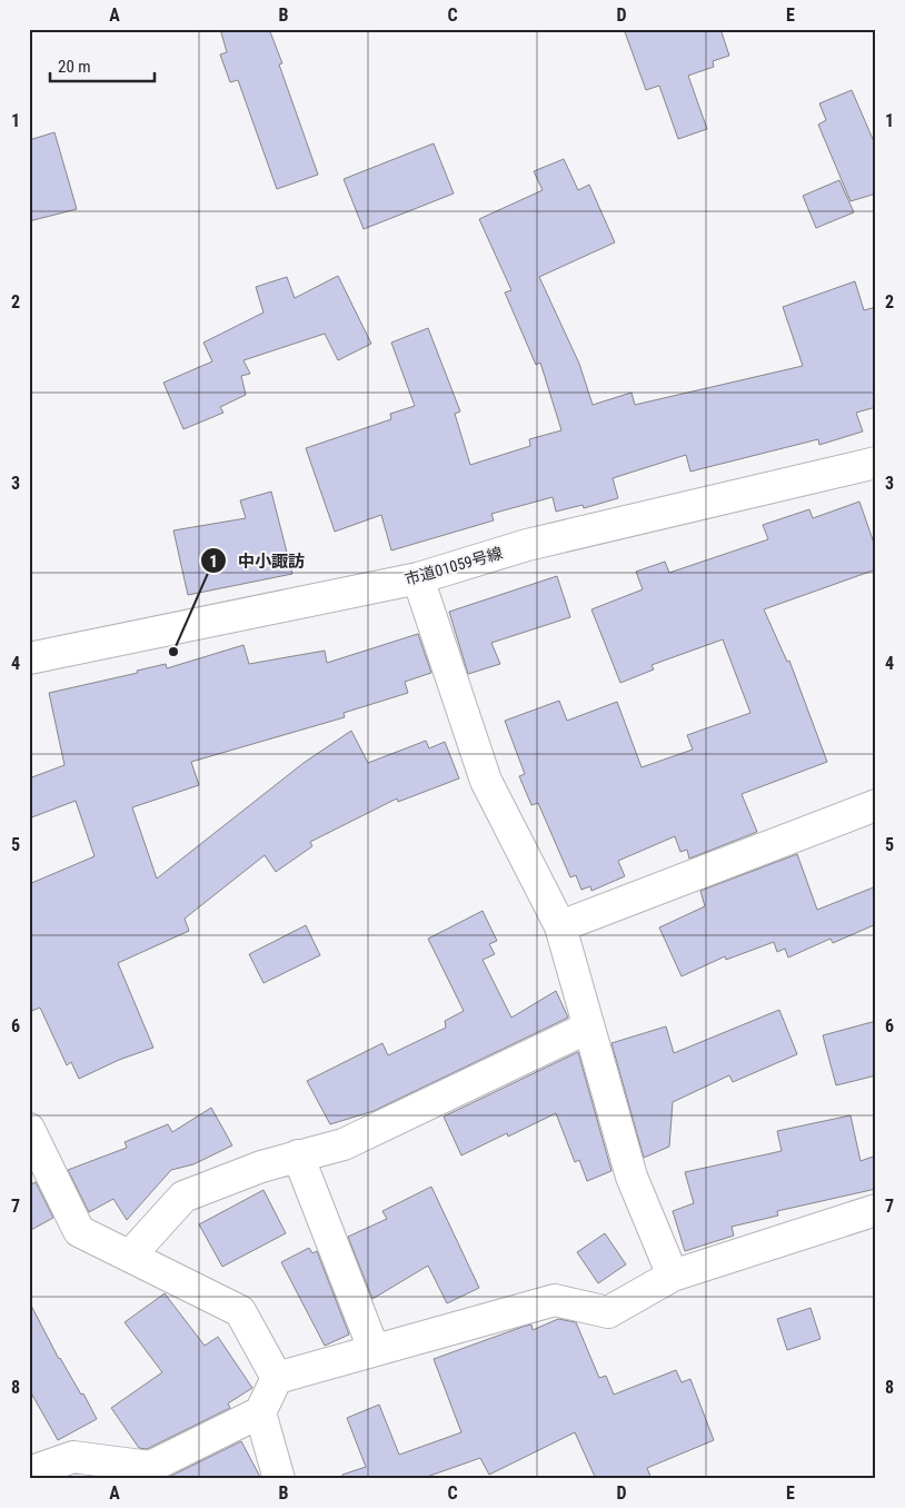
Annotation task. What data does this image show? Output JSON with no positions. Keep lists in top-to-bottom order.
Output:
{
  "streets": {
    "street": ["市道01059号線"]
  },
  "places": ["中小諏訪"],
  "scale_bar": "20 m",
  "grid": {
    "columns": [
      "A",
      "B",
      "C",
      "D",
      "E"
    ],
    "rows": [
      "1",
      "2",
      "3",
      "4",
      "5",
      "6",
      "7",
      "8"
    ]
  }
}
